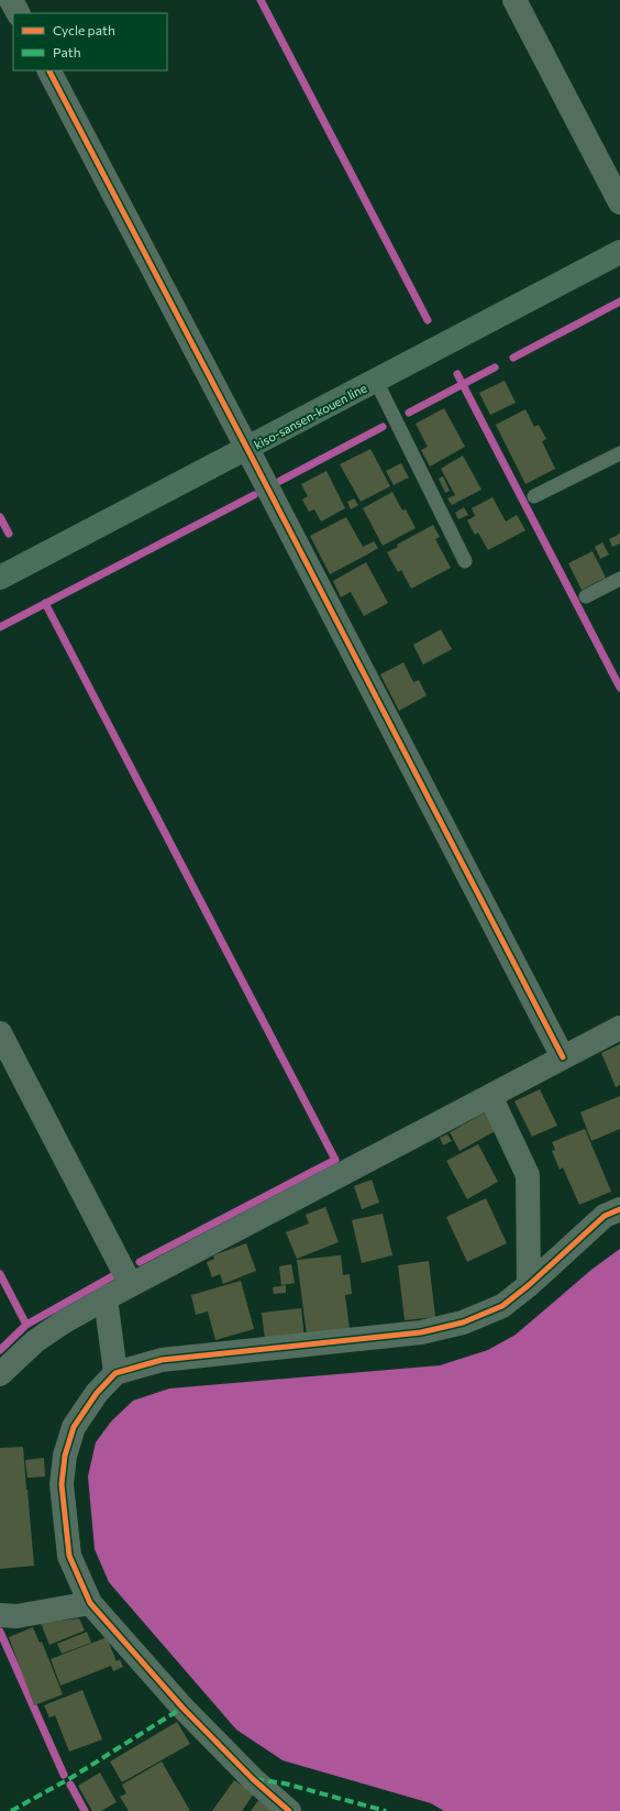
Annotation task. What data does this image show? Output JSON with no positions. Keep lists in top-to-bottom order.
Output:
{
  "streets": {
    "main road": ["kiso-sansen-kouen line"]
  },
  "legend": ["Cycle path", "Path"]
}
